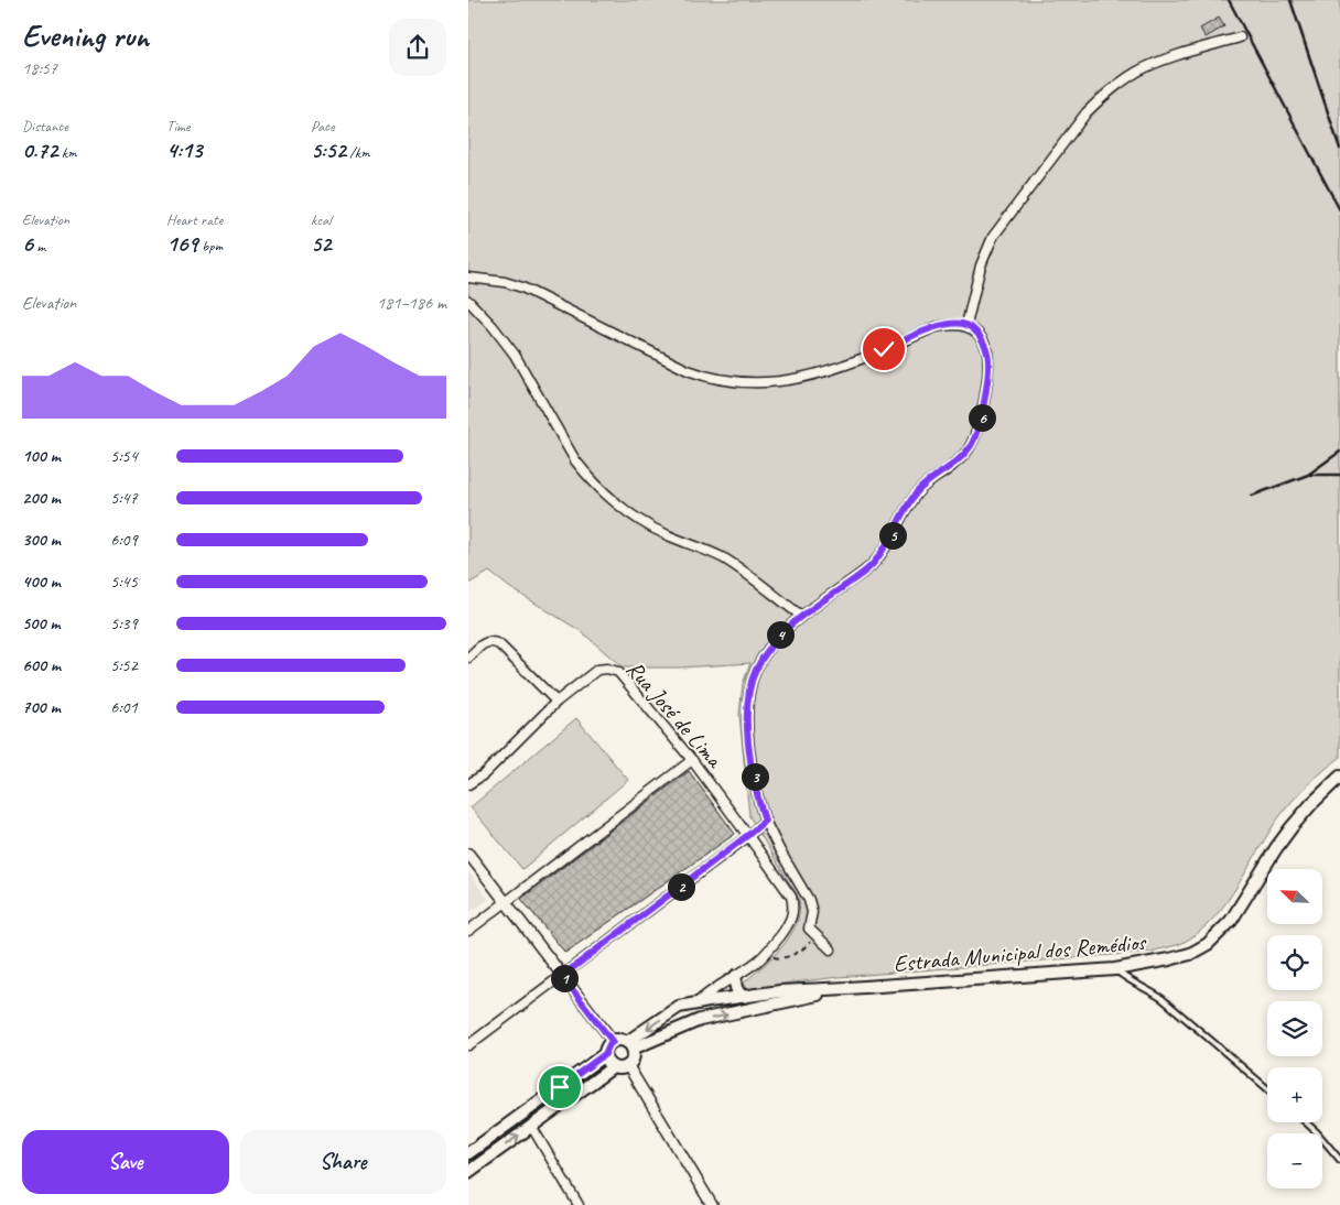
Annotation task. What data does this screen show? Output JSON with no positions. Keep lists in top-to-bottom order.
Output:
{
  "streets": {
    "main road": ["Estrada Municipal dos Remédios"],
    "street": ["Rua José de Lima"]
  },
  "north": "top left",
  "page": {
    "heading": ["Evening run", "18:57"],
    "stats": [
      ["Distance", "0.72 km"],
      ["Time", "4:13"],
      ["Pace", "5:52 /km"],
      ["Elevation", "6 m"],
      ["Heart rate", "169 bpm"],
      ["kcal", "52"]
    ],
    "chart": ["Elevation", "181–186 m"],
    "pins": [
      "6",
      "5",
      "4",
      "3",
      "2",
      "1"
    ],
    "list": [
      {
        "name": "100 m",
        "note": "5:54"
      },
      {
        "name": "200 m",
        "note": "5:47"
      },
      {
        "name": "300 m",
        "note": "6:09"
      },
      {
        "name": "400 m",
        "note": "5:45"
      },
      {
        "name": "500 m",
        "note": "5:39"
      },
      {
        "name": "600 m",
        "note": "5:52"
      },
      {
        "name": "700 m",
        "note": "6:01"
      }
    ],
    "map_buttons": ["+", "−"],
    "buttons": ["Save", "Share"]
  }
}
